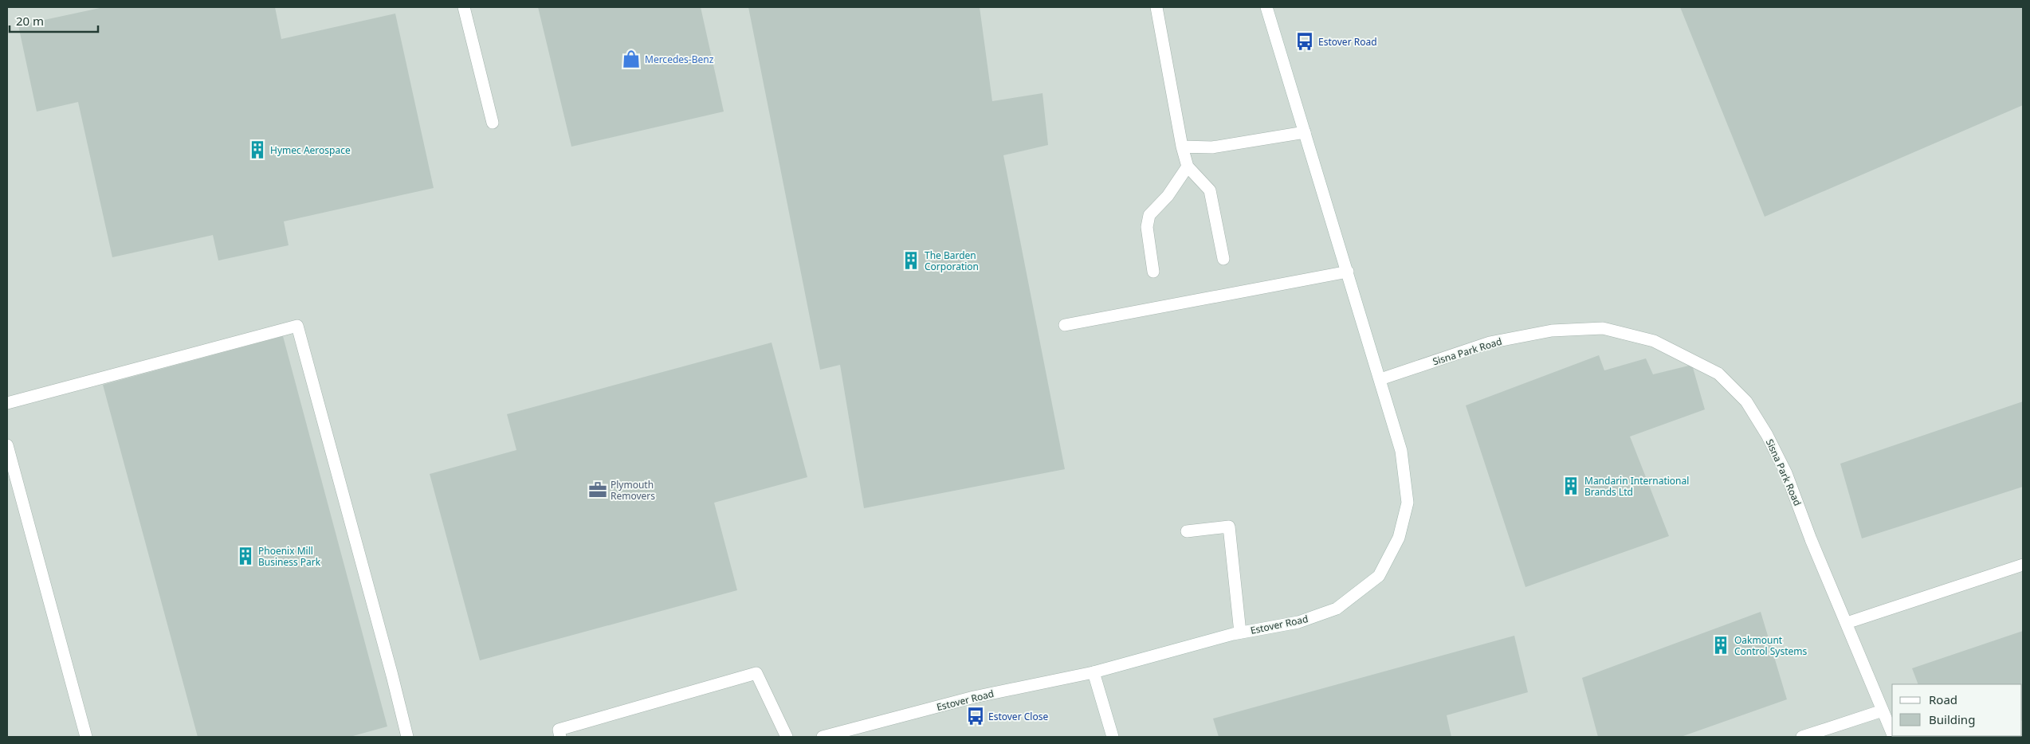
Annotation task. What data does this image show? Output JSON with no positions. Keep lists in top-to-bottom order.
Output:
{
  "streets": {
    "street": ["Sisna Park Road", "Estover Road"]
  },
  "crossings": [
    ["Sisna Park Road", "Estover Road"]
  ],
  "places": {
    "bus stop": ["Estover Road", "Estover Close"],
    "shop": ["Mercedes-Benz"],
    "building": [
      "Hymec Aerospace",
      "The Barden Corporation",
      "Mandarin International Brands Ltd",
      "Phoenix Mill Business Park",
      "Oakmount Control Systems"
    ],
    "office": ["Plymouth Removers"]
  },
  "legend": ["Road", "Building"],
  "scale_bar": "20 m"
}
